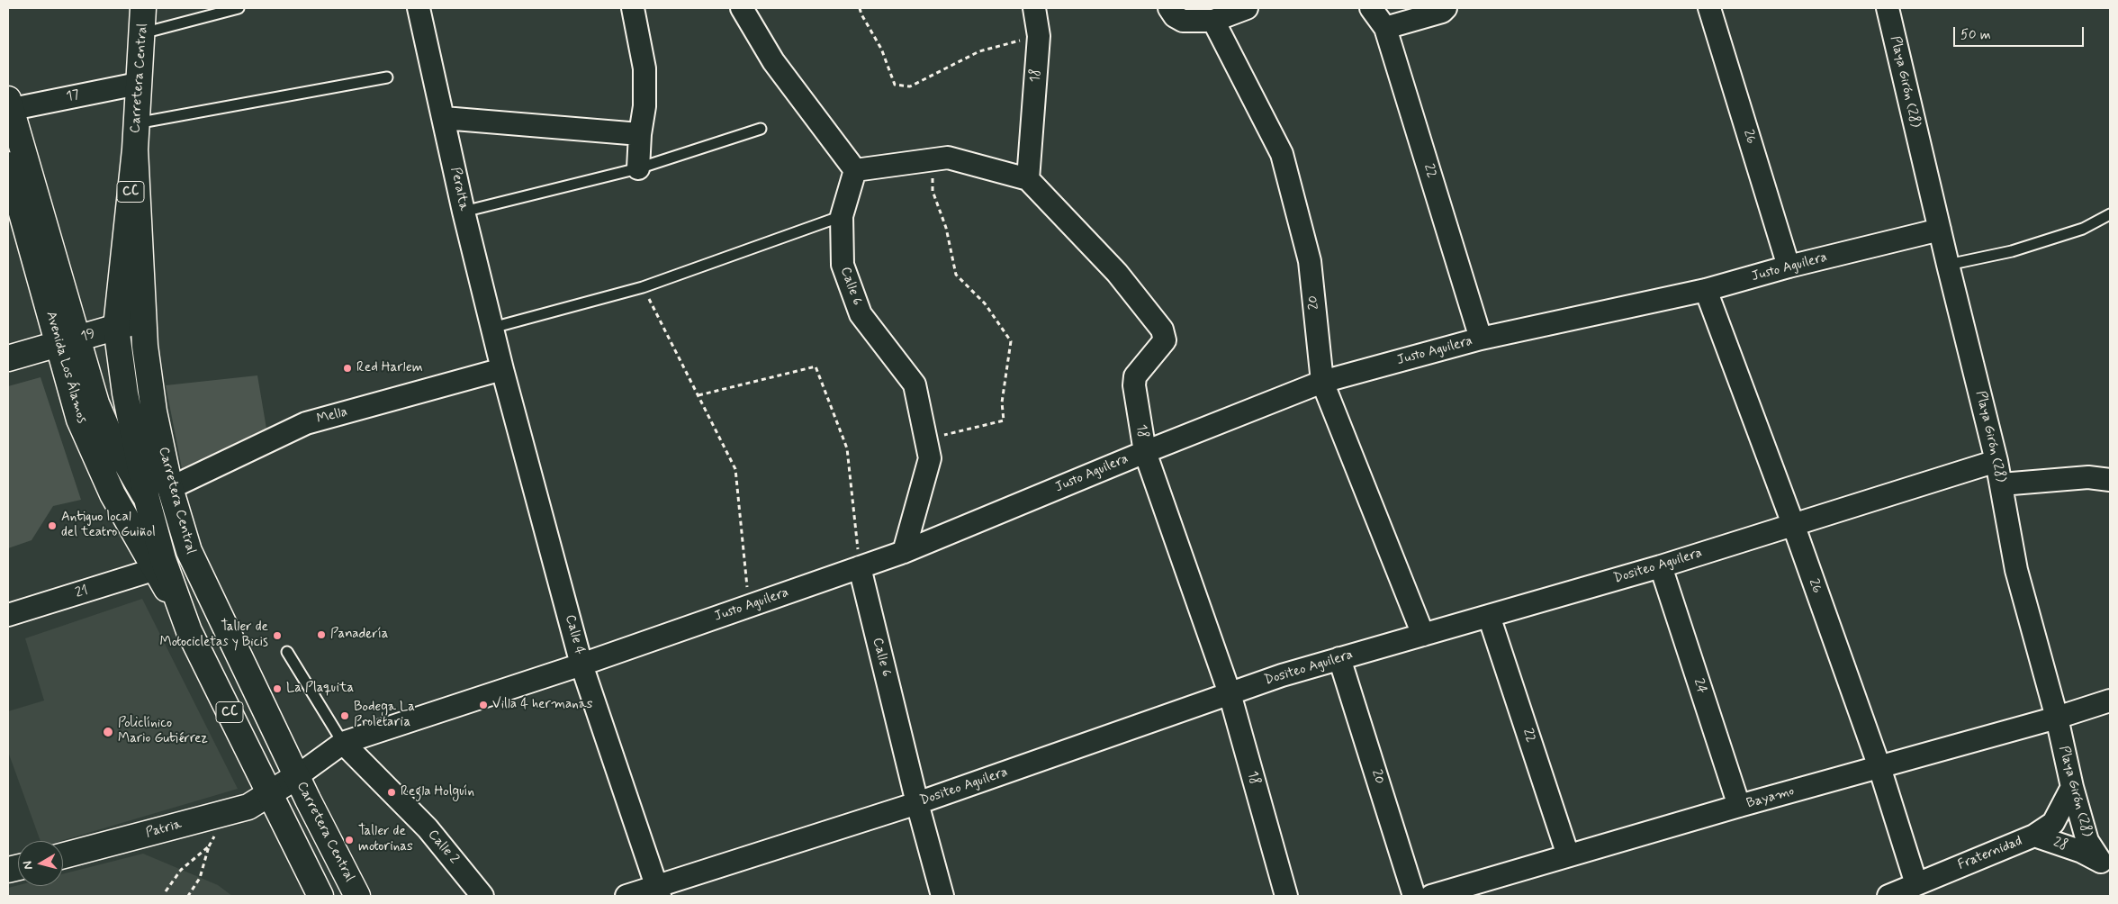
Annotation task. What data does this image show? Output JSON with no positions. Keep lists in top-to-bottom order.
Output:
{
  "streets": {
    "main road": [
      "Carretera Central",
      "CC",
      "Justo Aguilera",
      "19",
      "Avenida Los Álamos",
      "Patria"
    ],
    "street": [
      "18",
      "Playa Girón (28)",
      "17",
      "26",
      "22",
      "Peralta",
      "Calle 6",
      "20",
      "Mella",
      "Dositeo Aguilera",
      "21",
      "Calle 4",
      "24",
      "Bayamo",
      "28",
      "Calle 2",
      "Fraternidad"
    ]
  },
  "crossings": [
    ["18", "Justo Aguilera"],
    ["18", "Dositeo Aguilera"],
    ["Carretera Central", "17"],
    ["Carretera Central", "Justo Aguilera"],
    ["Carretera Central", "19"],
    ["Carretera Central", "Avenida Los Álamos"],
    ["Carretera Central", "Mella"],
    ["Carretera Central", "Patria"],
    ["Playa Girón (28)", "Justo Aguilera"],
    ["Playa Girón (28)", "Dositeo Aguilera"],
    ["Playa Girón (28)", "Bayamo"],
    ["Playa Girón (28)", "28"],
    ["Playa Girón (28)", "Fraternidad"],
    ["17", "Avenida Los Álamos"],
    ["26", "Justo Aguilera"],
    ["26", "Dositeo Aguilera"],
    ["26", "Bayamo"],
    ["26", "Fraternidad"],
    ["22", "Justo Aguilera"],
    ["22", "Dositeo Aguilera"],
    ["22", "Bayamo"],
    ["Peralta", "Mella"],
    ["Peralta", "Calle 4"],
    ["Justo Aguilera", "Calle 6"],
    ["Justo Aguilera", "20"],
    ["Justo Aguilera", "Calle 4"],
    ["Justo Aguilera", "Patria"],
    ["Justo Aguilera", "Calle 2"],
    ["Calle 6", "Dositeo Aguilera"],
    ["20", "Dositeo Aguilera"],
    ["19", "Avenida Los Álamos"],
    ["Avenida Los Álamos", "21"],
    ["Mella", "Calle 4"],
    ["Dositeo Aguilera", "Calle 4"],
    ["Dositeo Aguilera", "24"],
    ["24", "Bayamo"],
    ["28", "Fraternidad"]
  ],
  "places": [
    "Red Harlem",
    "Antiguo local del teatro Guiñol",
    "Panadería",
    "Taller de Motocicletas y Bicis",
    "La Plaquita",
    "Villa 4 hermanas",
    "Bodega La Proletaria",
    "Policlínico Mario Gutiérrez",
    "Regla Holguín",
    "Taller de motorinas"
  ],
  "scale_bar": "50 m",
  "north": "left"
}
